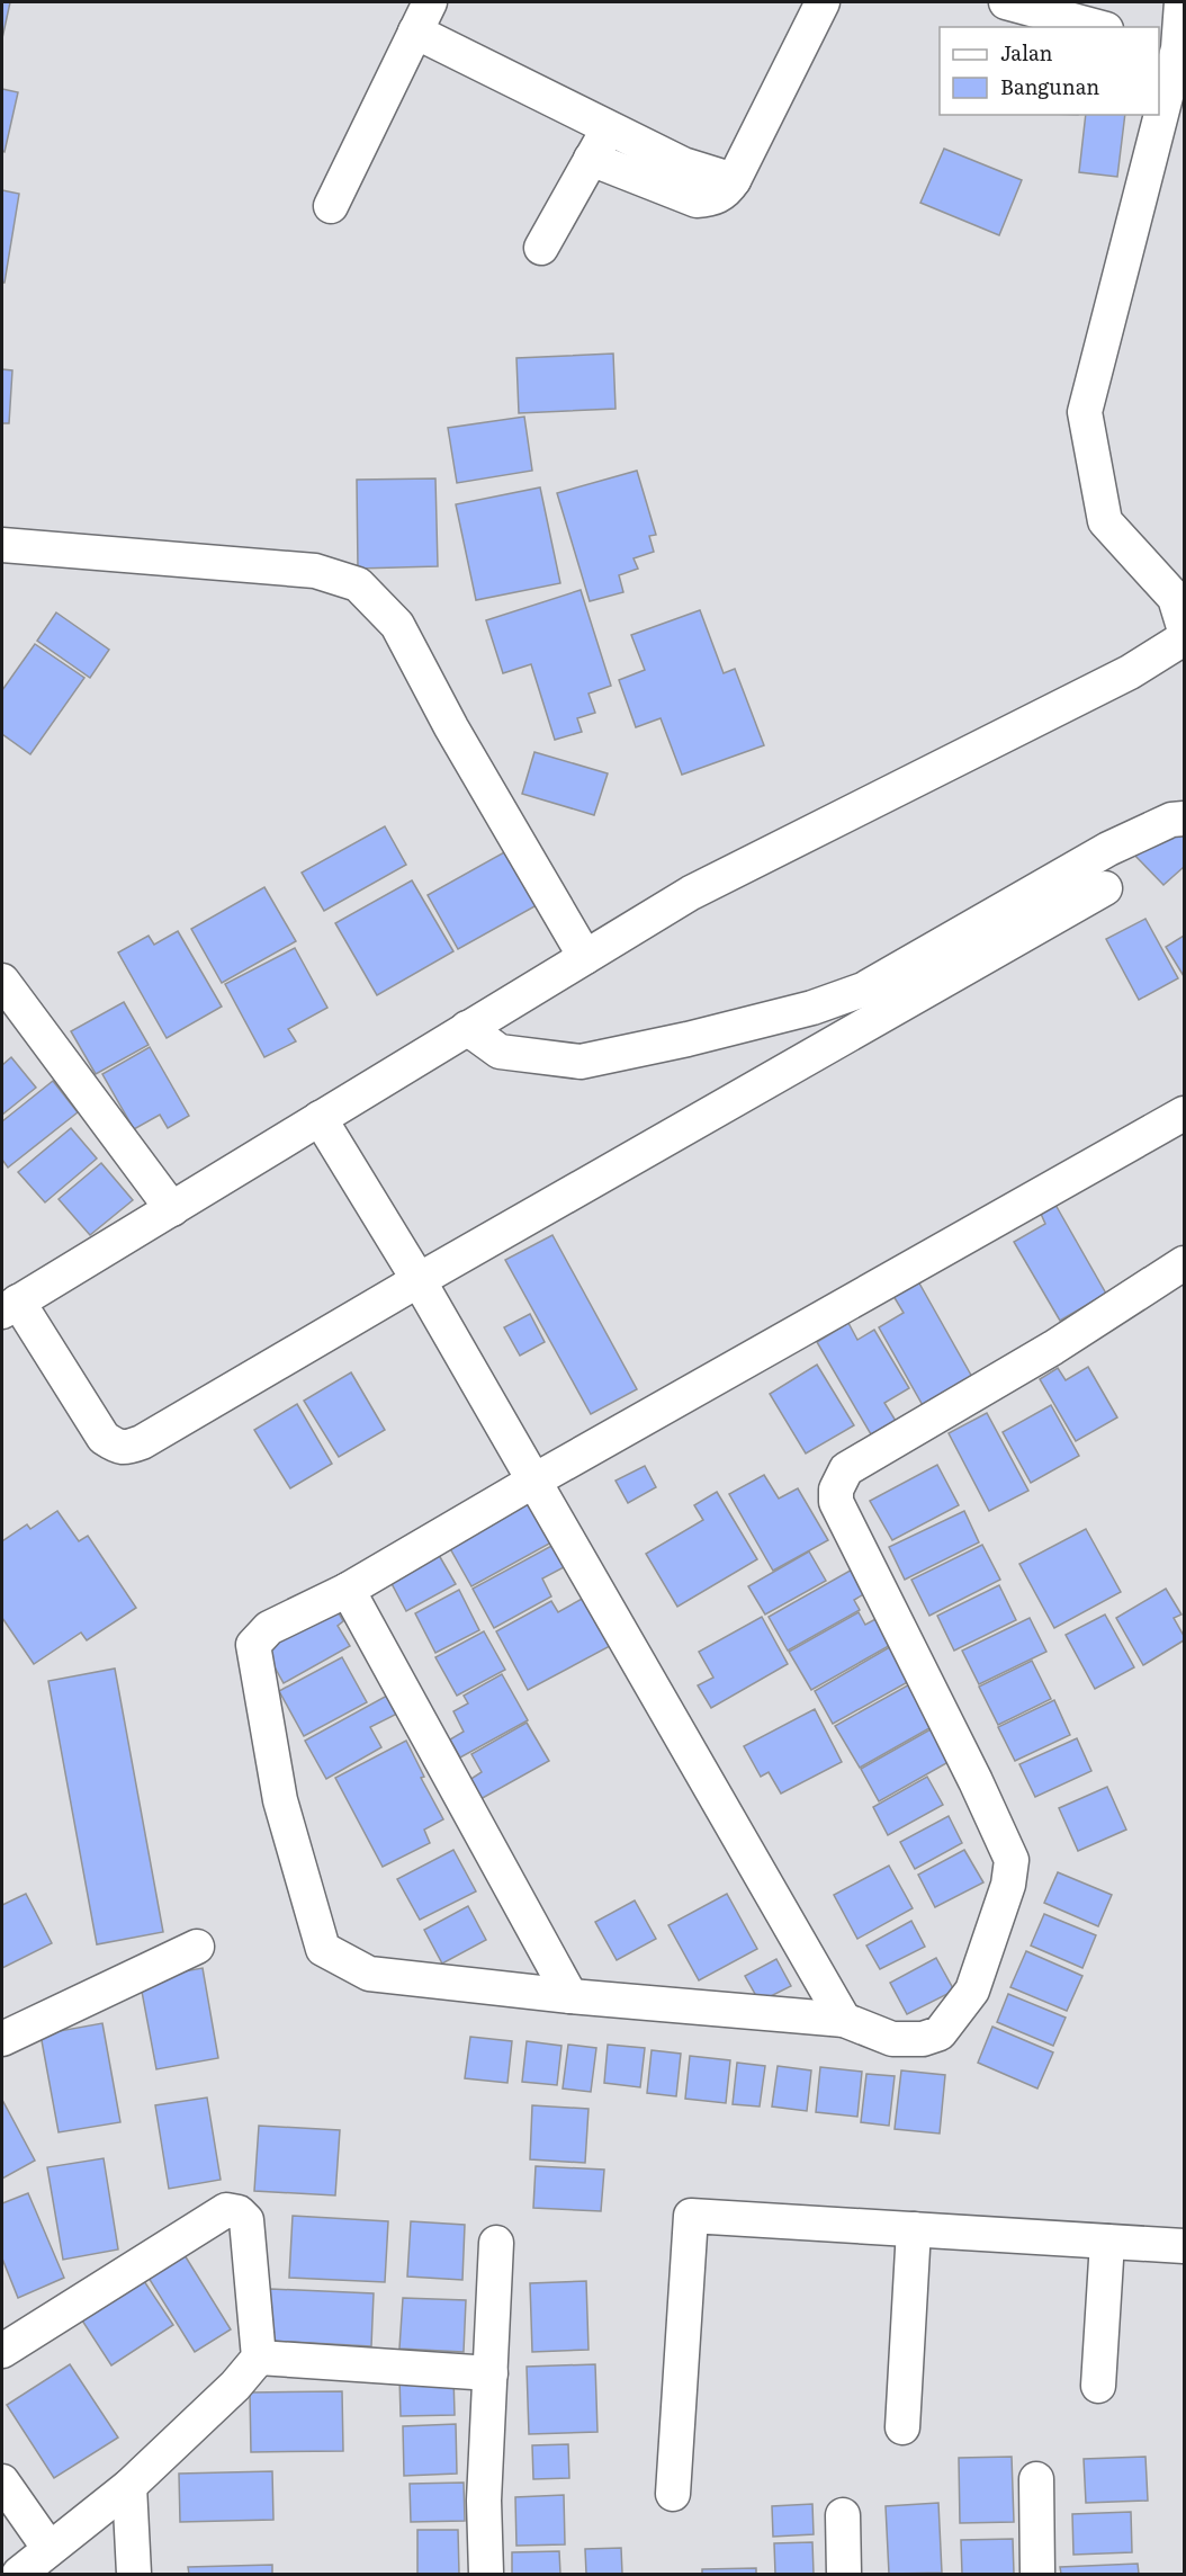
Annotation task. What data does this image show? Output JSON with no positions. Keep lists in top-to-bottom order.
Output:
{
  "legend": ["Jalan", "Bangunan"]
}
